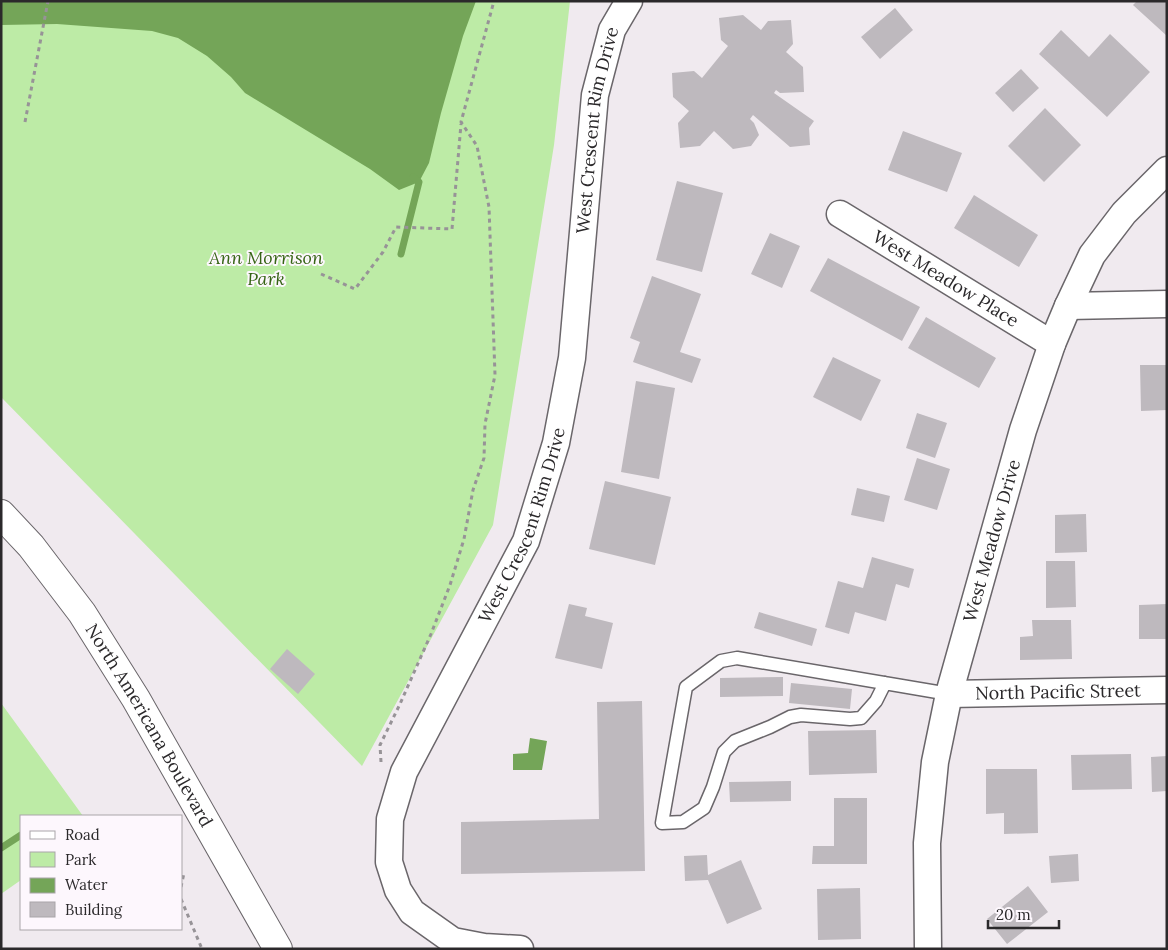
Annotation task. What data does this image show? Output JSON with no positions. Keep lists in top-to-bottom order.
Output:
{
  "streets": {
    "street": [
      "West Crescent Rim Drive",
      "West Meadow Place",
      "West Meadow Drive",
      "North Pacific Street",
      "North Americana Boulevard"
    ]
  },
  "crossings": [
    ["West Meadow Place", "West Meadow Drive"],
    ["West Meadow Drive", "North Pacific Street"]
  ],
  "parks": ["Ann Morrison Park"],
  "legend": [
    "Road",
    "Park",
    "Water",
    "Building"
  ],
  "scale_bar": "20 m"
}
